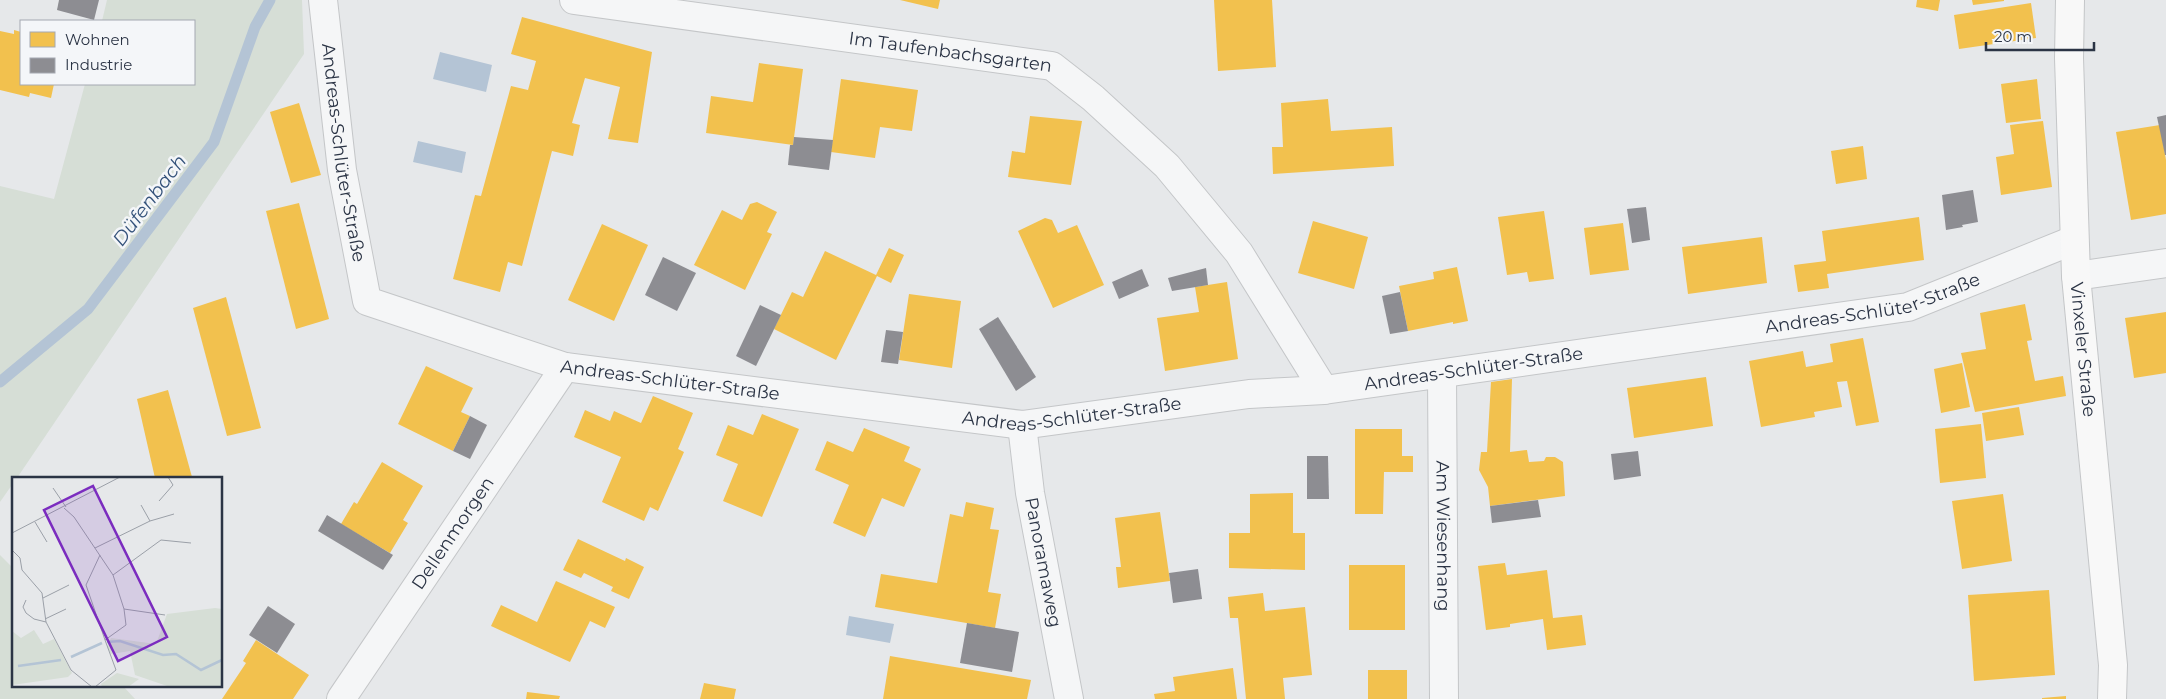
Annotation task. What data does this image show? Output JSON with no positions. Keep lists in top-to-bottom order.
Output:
{
  "streets": {
    "main road": ["Vinxeler Straße"],
    "street": [
      "Im Taufenbachsgarten",
      "Andreas-Schlüter-Straße",
      "Dellenmorgen",
      "Am Wiesenhang",
      "Panoramaweg"
    ]
  },
  "crossings": [
    ["Im Taufenbachsgarten", "Andreas-Schlüter-Straße"],
    ["Andreas-Schlüter-Straße", "Vinxeler Straße"],
    ["Andreas-Schlüter-Straße", "Dellenmorgen"],
    ["Andreas-Schlüter-Straße", "Am Wiesenhang"],
    ["Andreas-Schlüter-Straße", "Panoramaweg"]
  ],
  "water": ["Düfenbach"],
  "legend": ["Wohnen", "Industrie"],
  "scale_bar": "20 m"
}
